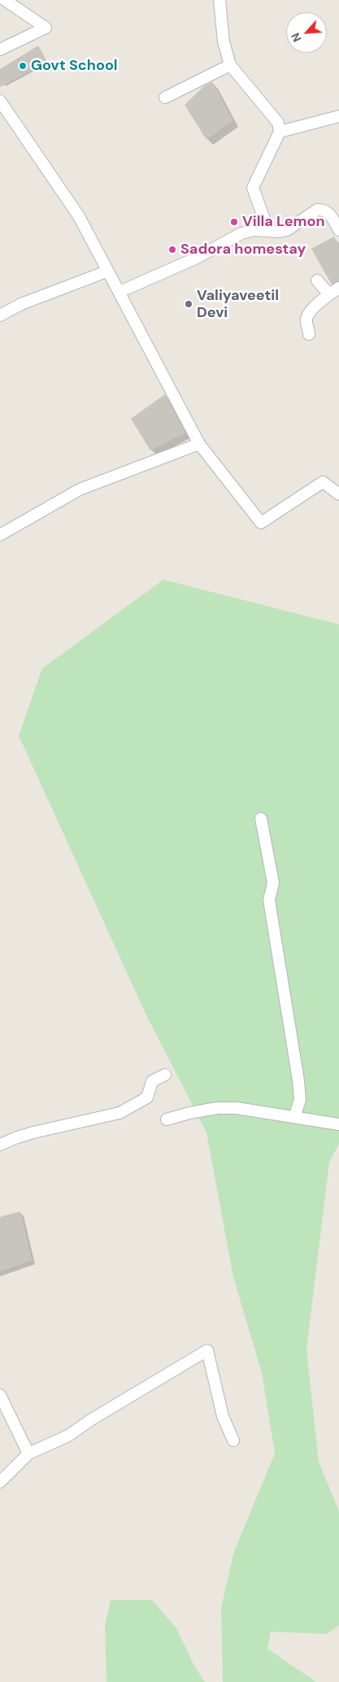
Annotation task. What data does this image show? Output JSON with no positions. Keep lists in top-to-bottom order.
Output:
{
  "places": [
    "Govt School",
    "Villa Lemon",
    "Sadora homestay",
    "Valiyaveetil Devi"
  ],
  "north": "bottom left"
}
